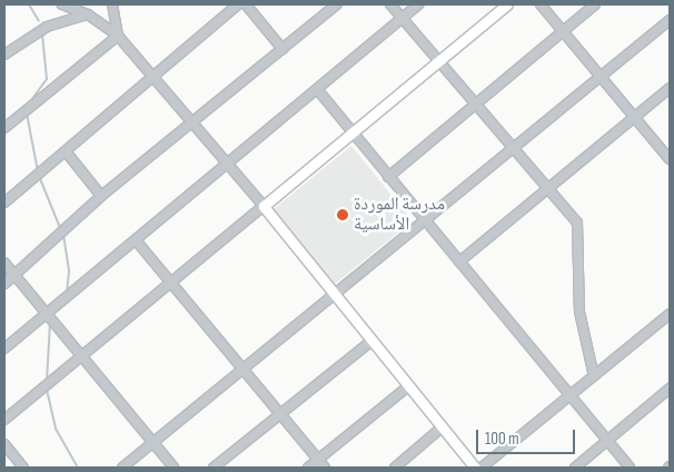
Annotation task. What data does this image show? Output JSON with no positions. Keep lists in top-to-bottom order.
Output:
{
  "places": ["مدرسة الموردة الأساسية"],
  "scale_bar": "100 m"
}
